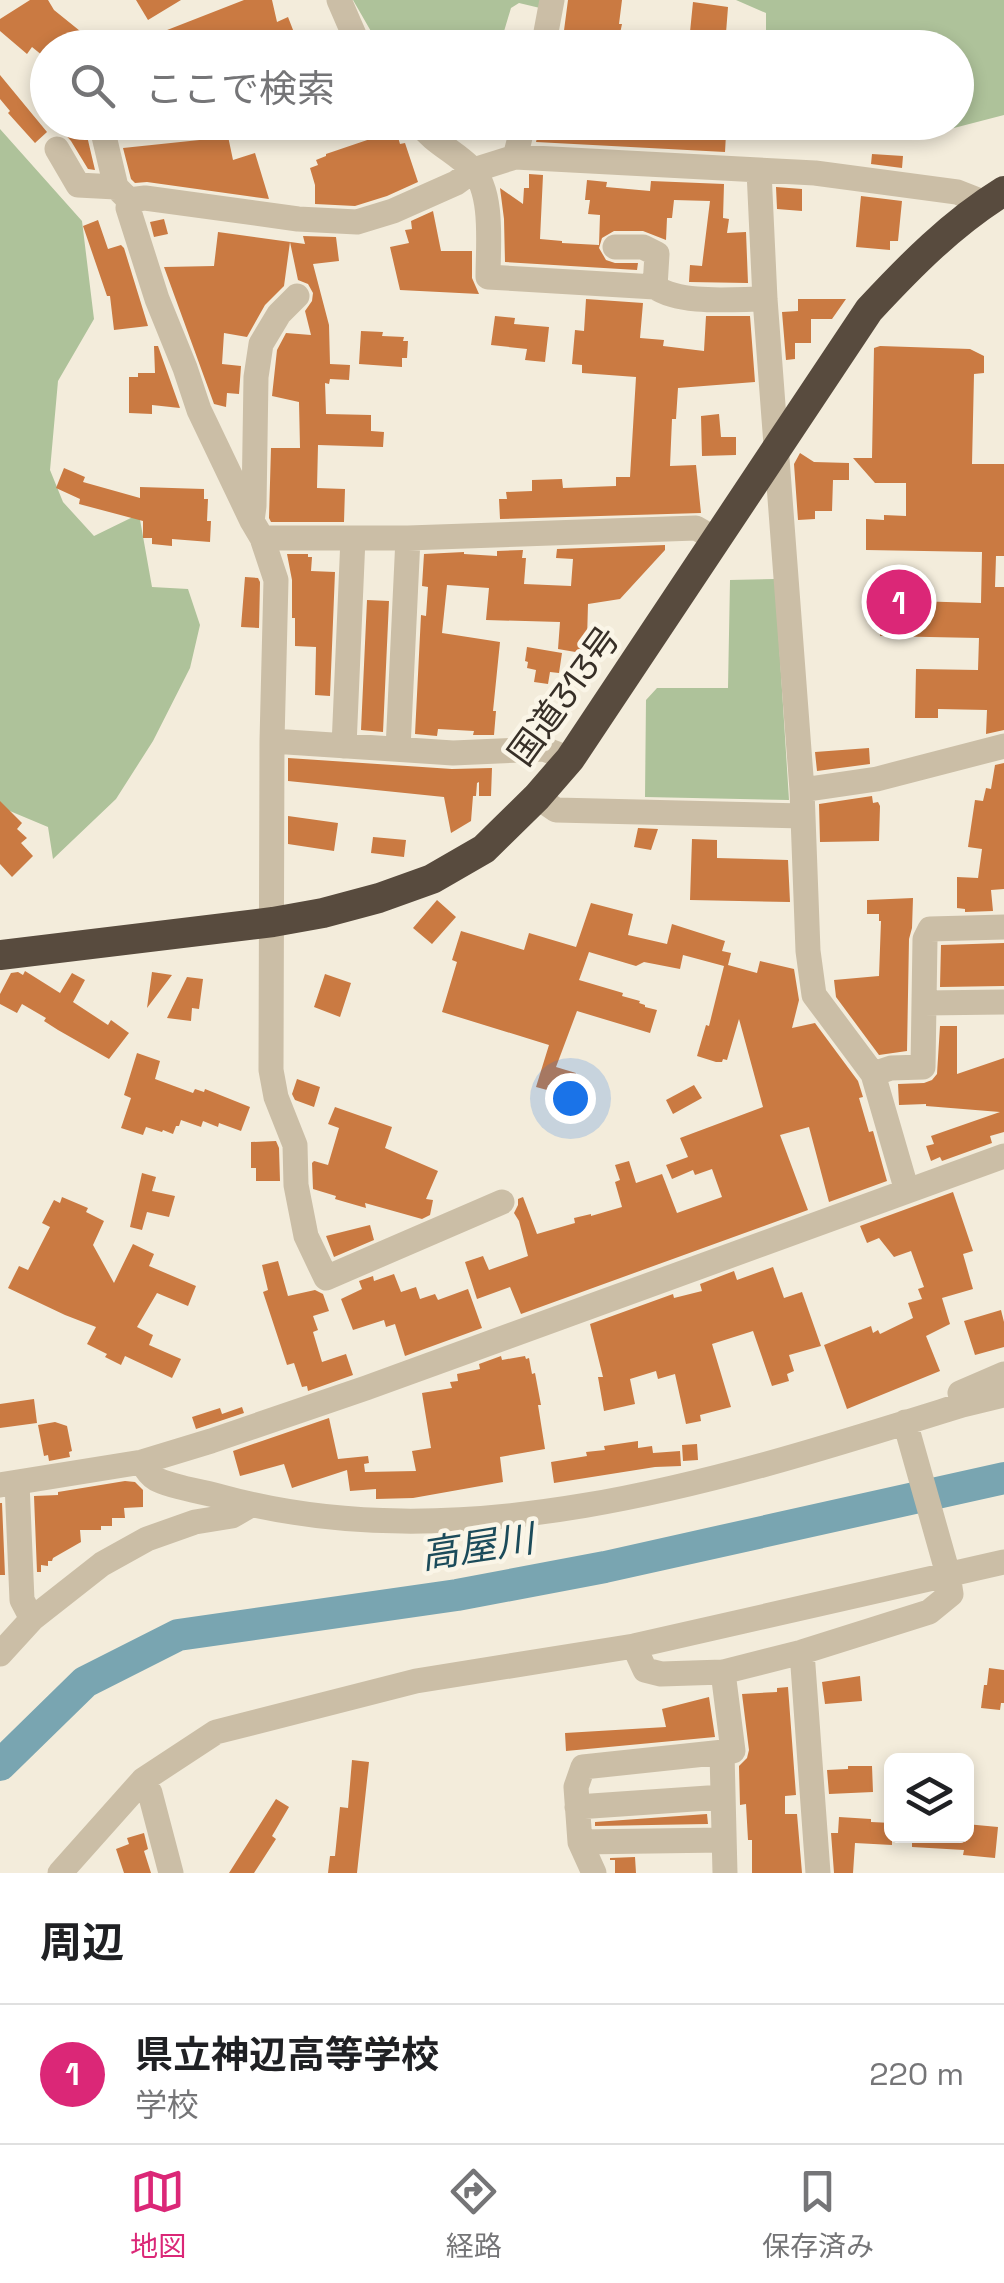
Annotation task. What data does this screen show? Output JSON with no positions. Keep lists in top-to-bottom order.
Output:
{
  "streets": {
    "highway": ["国道313号"]
  },
  "water": ["高屋川"],
  "page": {
    "search": "ここで検索",
    "pins": "1",
    "heading": "周辺",
    "list": [
      {
        "mark": "1",
        "name": "県立神辺高等学校",
        "note": "学校",
        "value": "220 m"
      }
    ],
    "nav": ["地図", "経路", "保存済み"]
  }
}
